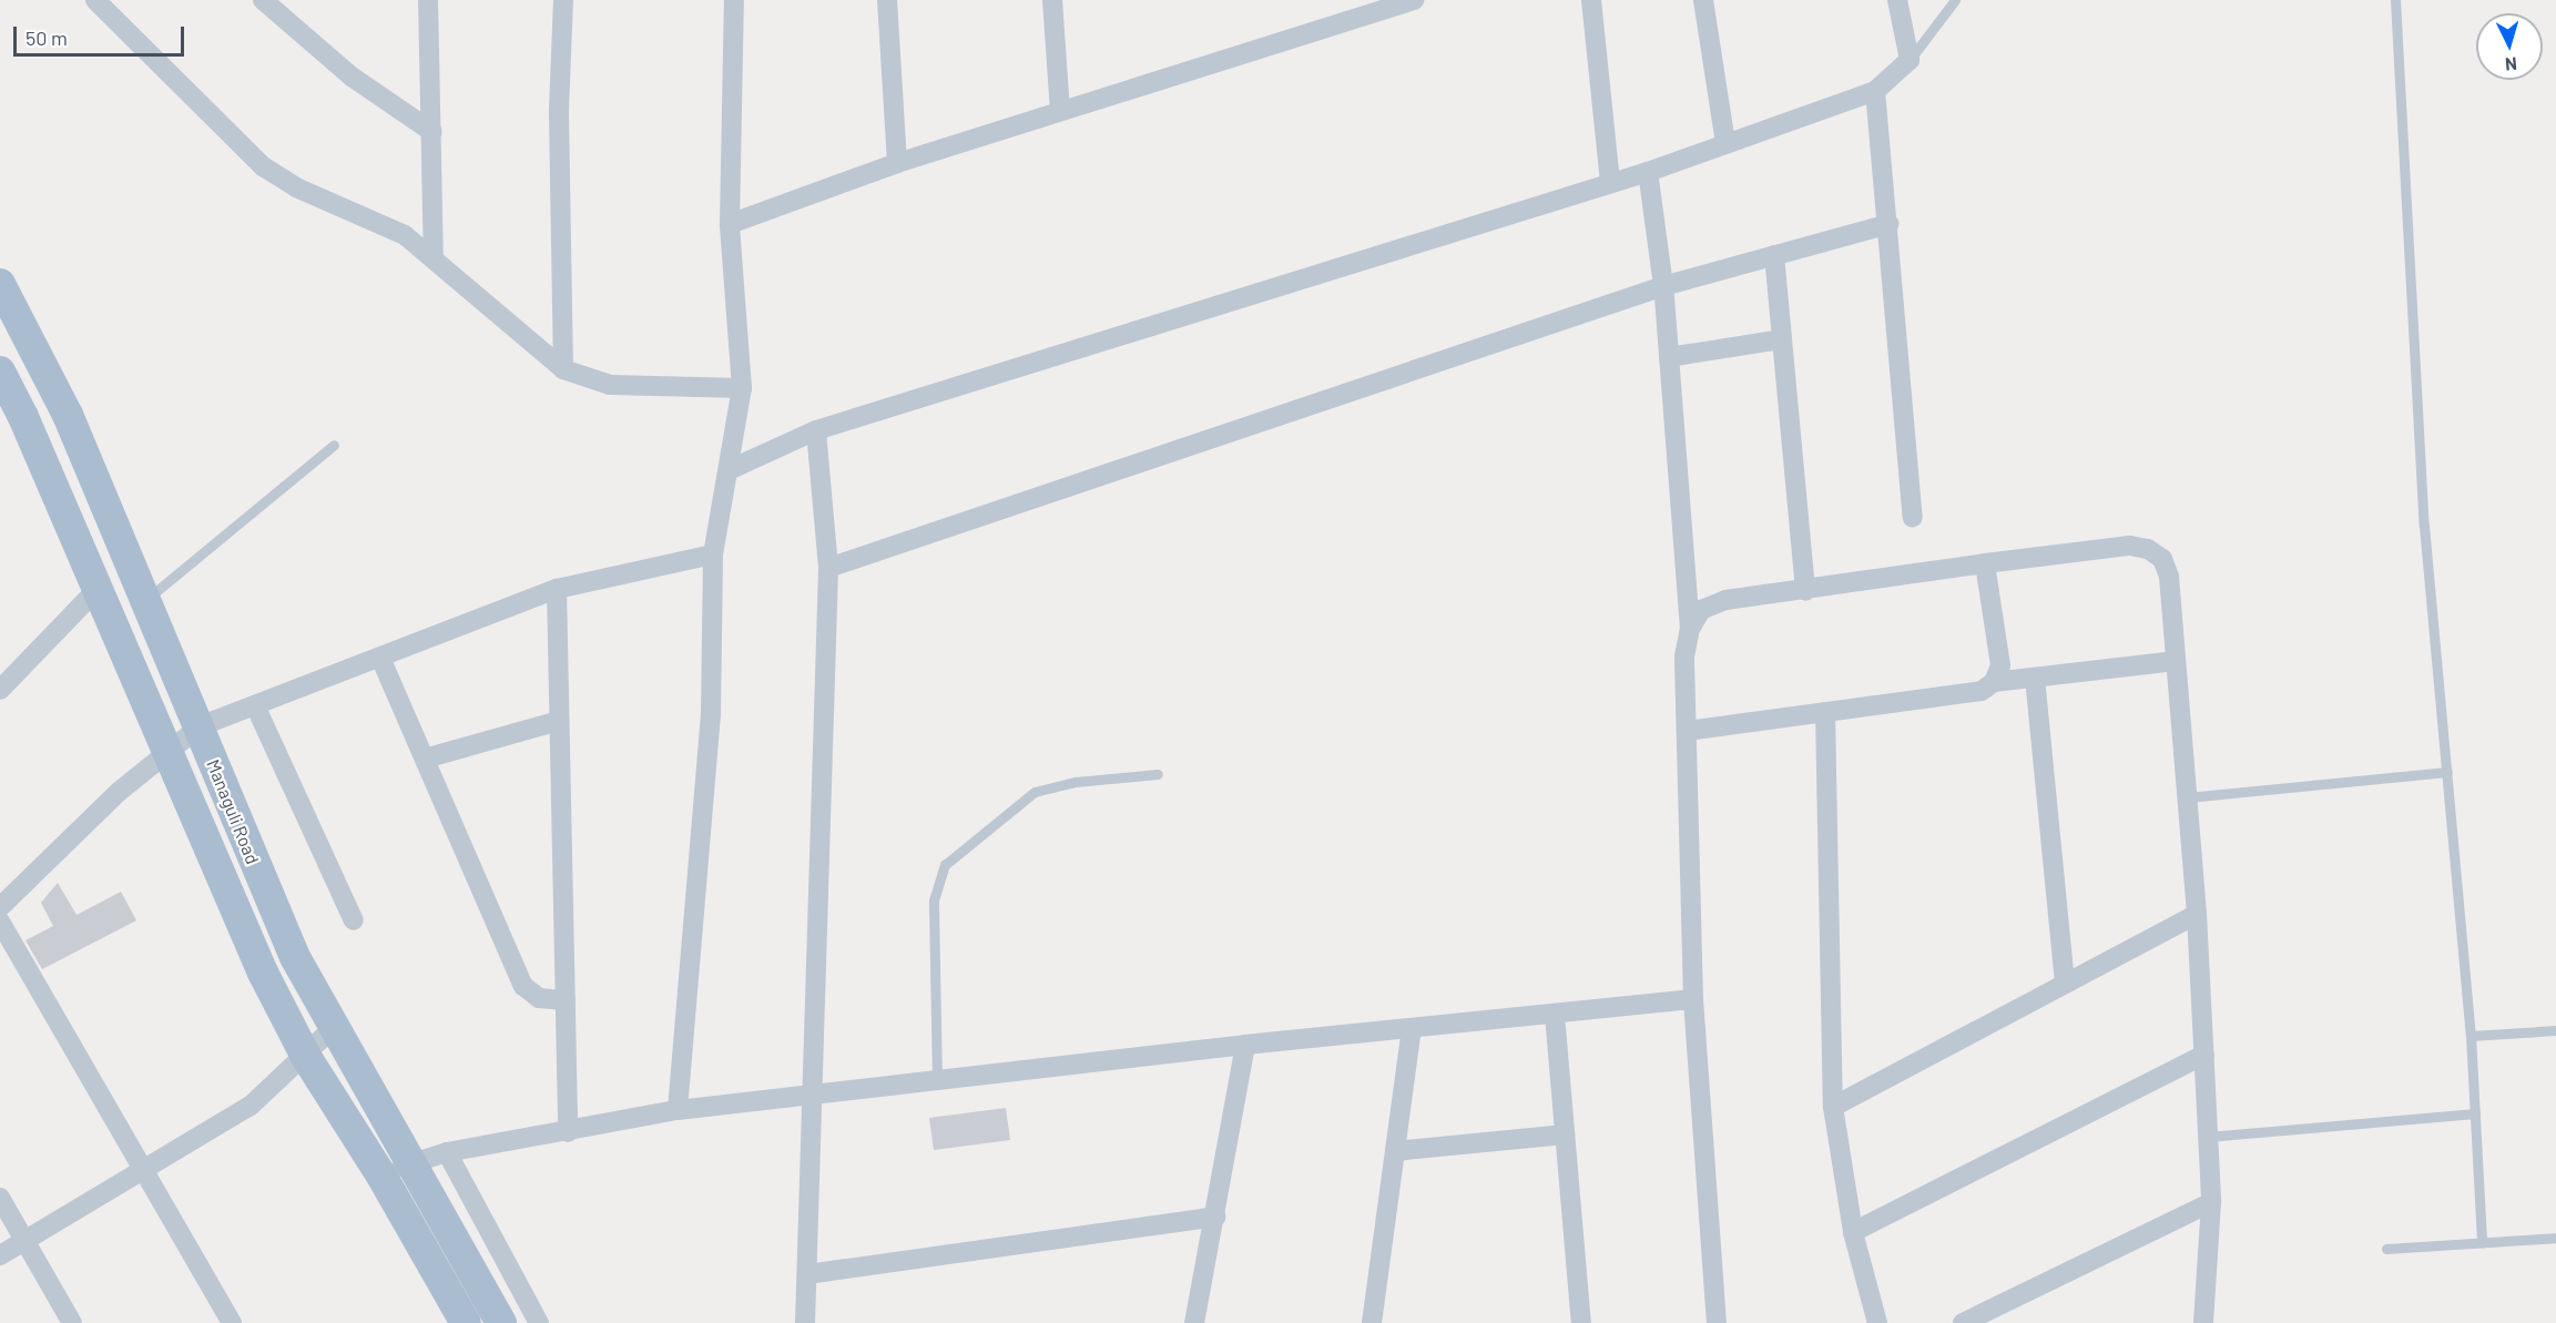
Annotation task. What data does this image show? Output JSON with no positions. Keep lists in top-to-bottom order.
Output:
{
  "streets": {
    "main road": ["Managuli Road"]
  },
  "scale_bar": "50 m",
  "north": "bottom"
}
